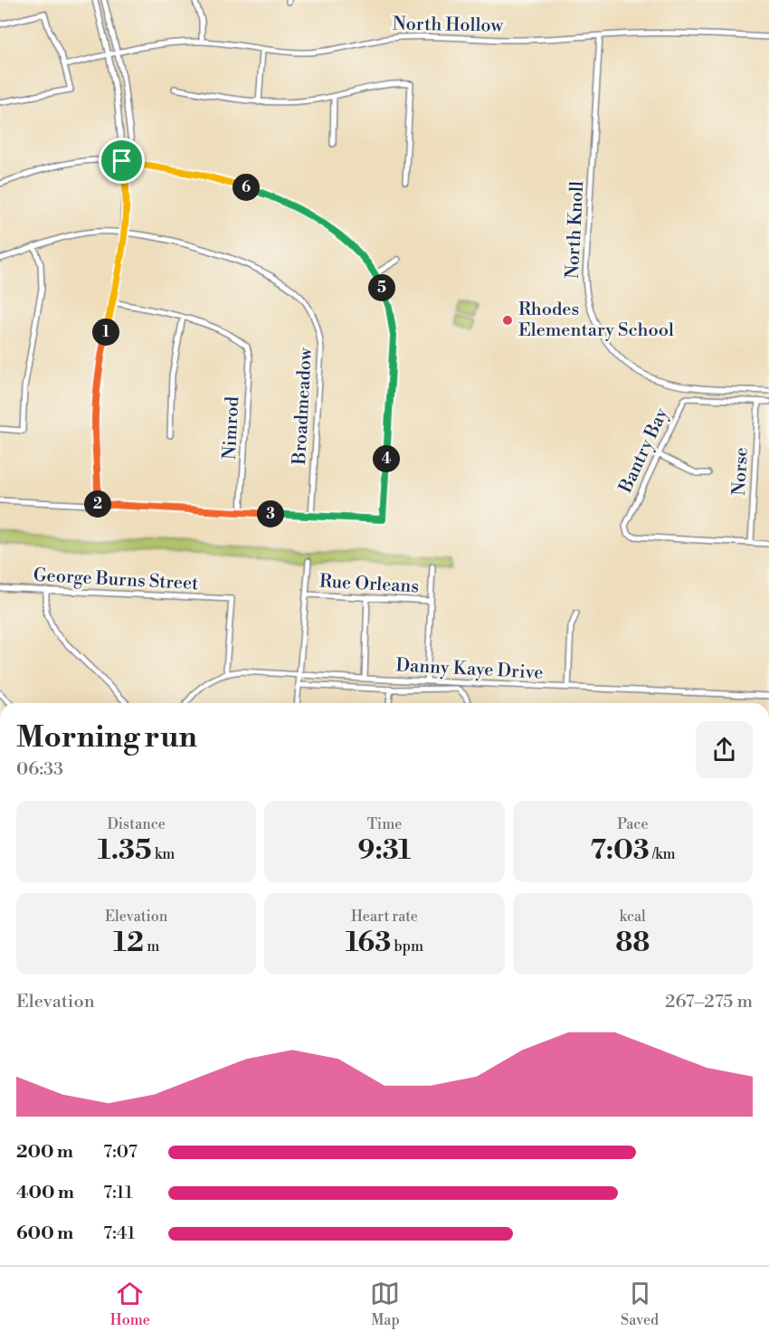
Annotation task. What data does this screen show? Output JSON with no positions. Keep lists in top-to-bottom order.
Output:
{
  "streets": {
    "street": [
      "North Hollow",
      "North Knoll",
      "Broadmeadow",
      "Nimrod",
      "Bantry Bay",
      "Norse",
      "George Burns Street",
      "Rue Orleans",
      "Danny Kaye Drive"
    ]
  },
  "crossings": [
    ["North Hollow", "North Knoll"],
    ["Bantry Bay", "Norse"],
    ["George Burns Street", "Danny Kaye Drive"]
  ],
  "places": ["Rhodes Elementary School"],
  "page": {
    "pins": [
      "6",
      "5",
      "1",
      "4",
      "2",
      "3"
    ],
    "heading": ["Morning run", "06:33"],
    "stats": [
      ["Distance", "1.35 km"],
      ["Time", "9:31"],
      ["Pace", "7:03 /km"],
      ["Elevation", "12 m"],
      ["Heart rate", "163 bpm"],
      ["kcal", "88"]
    ],
    "chart": ["Elevation", "267–275 m"],
    "list": [
      {
        "name": "200 m",
        "note": "7:07"
      },
      {
        "name": "400 m",
        "note": "7:11"
      },
      {
        "name": "600 m",
        "note": "7:41"
      }
    ],
    "tabs": ["Home", "Map", "Saved"]
  }
}
